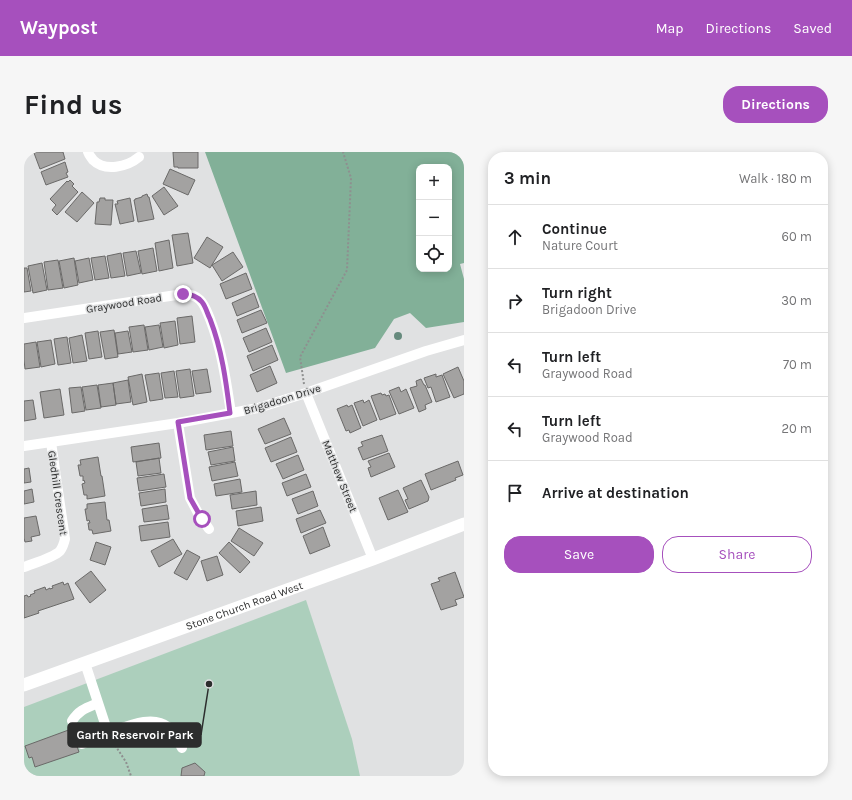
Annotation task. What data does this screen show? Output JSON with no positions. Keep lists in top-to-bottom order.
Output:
{
  "streets": {
    "main road": ["Stone Church Road West"],
    "street": [
      "Graywood Road",
      "Brigadoon Drive",
      "Matthew Street",
      "Gledhill Crescent"
    ]
  },
  "crossings": [
    ["Graywood Road", "Brigadoon Drive"],
    ["Brigadoon Drive", "Matthew Street"],
    ["Brigadoon Drive", "Gledhill Crescent"],
    ["Matthew Street", "Stone Church Road West"]
  ],
  "places": ["Garth Reservoir Park"],
  "page": {
    "header": "Waypost",
    "nav": ["Map", "Directions", "Saved"],
    "buttons": [
      "Directions",
      ["Save", "Share"]
    ],
    "title": "Find us",
    "heading": ["3 min", "Walk · 180 m"],
    "map_buttons": ["+", "−"],
    "list": [
      ["Continue", "Nature Court", "60 m"],
      ["Turn right", "Brigadoon Drive", "30 m"],
      ["Turn left", "Graywood Road", "70 m"],
      ["Turn left", "Graywood Road", "20 m"],
      "Arrive at destination"
    ]
  }
}
